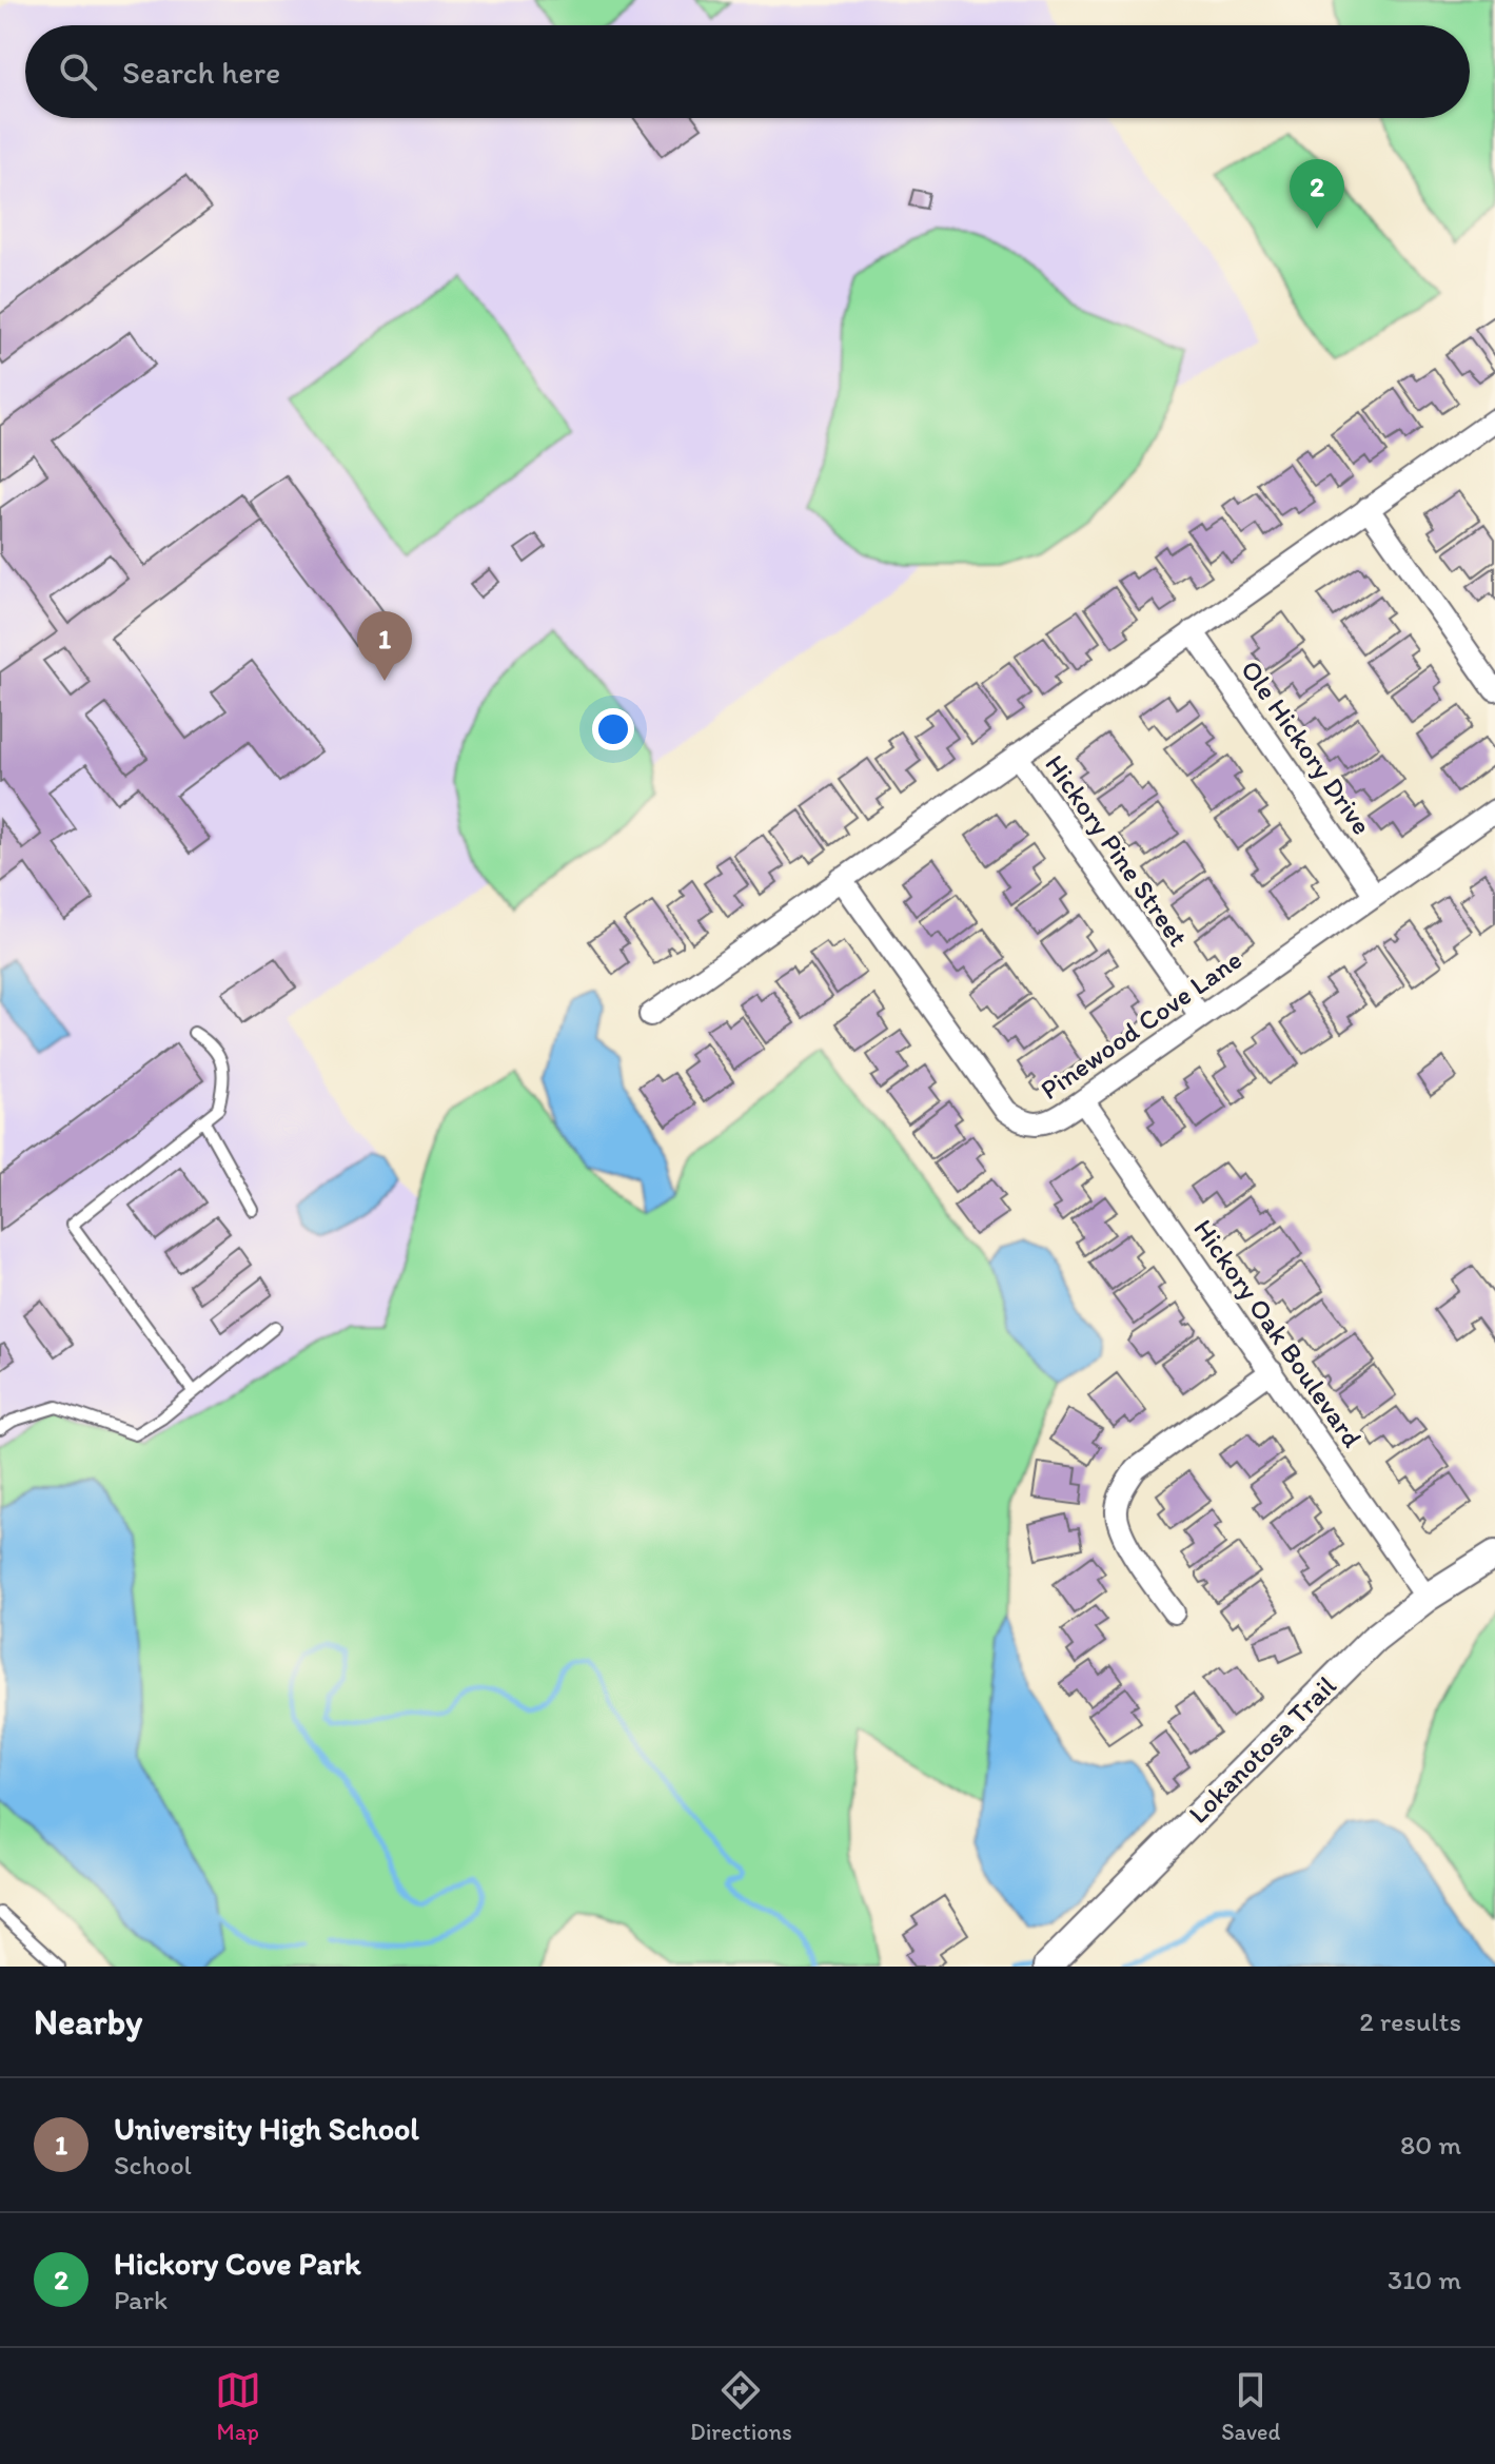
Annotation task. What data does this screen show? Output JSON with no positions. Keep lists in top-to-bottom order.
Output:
{
  "streets": {
    "street": [
      "Ole Hickory Drive",
      "Hickory Pine Street",
      "Pinewood Cove Lane",
      "Hickory Oak Boulevard",
      "Lokanotosa Trail"
    ]
  },
  "crossings": [
    ["Ole Hickory Drive", "Pinewood Cove Lane"],
    ["Hickory Pine Street", "Pinewood Cove Lane"],
    ["Pinewood Cove Lane", "Hickory Oak Boulevard"],
    ["Hickory Oak Boulevard", "Lokanotosa Trail"]
  ],
  "page": {
    "search": "Search here",
    "pins": ["2", "1"],
    "heading": ["Nearby", "2 results"],
    "list": [
      {
        "mark": "1",
        "name": "University High School",
        "note": "School",
        "value": "80 m"
      },
      {
        "mark": "2",
        "name": "Hickory Cove Park",
        "note": "Park",
        "value": "310 m"
      }
    ],
    "nav": ["Map", "Directions", "Saved"]
  }
}
